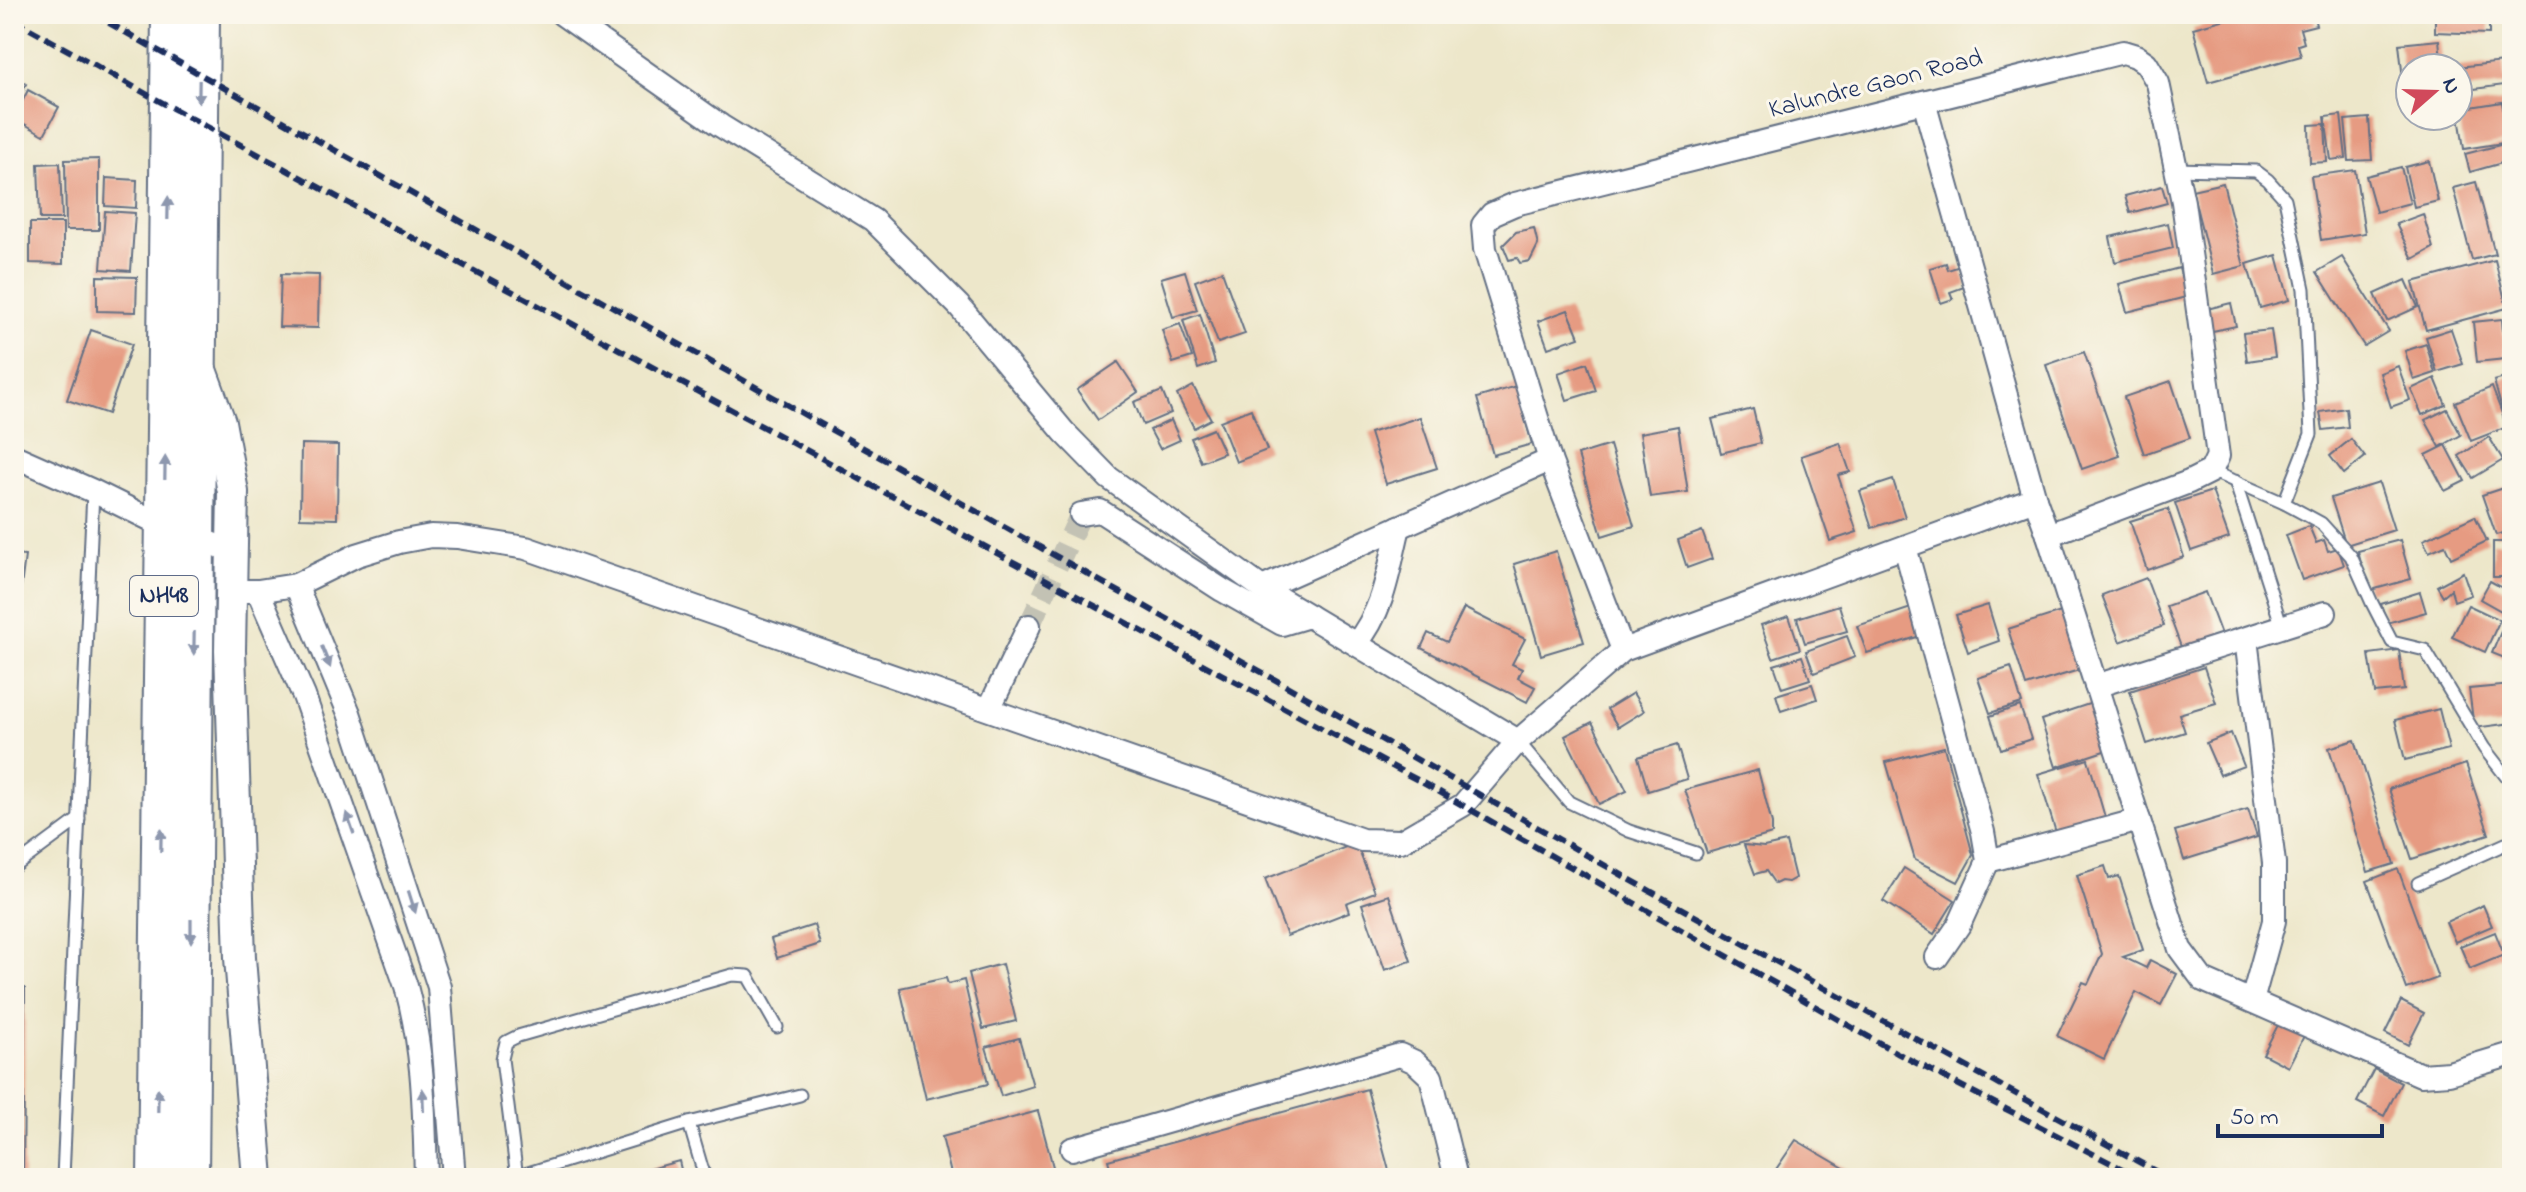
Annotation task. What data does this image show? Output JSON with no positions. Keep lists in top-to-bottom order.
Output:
{
  "streets": {
    "highway": ["NH48"],
    "street": ["Kalundre Gaon Road"]
  },
  "scale_bar": "50 m",
  "north": "right"
}
